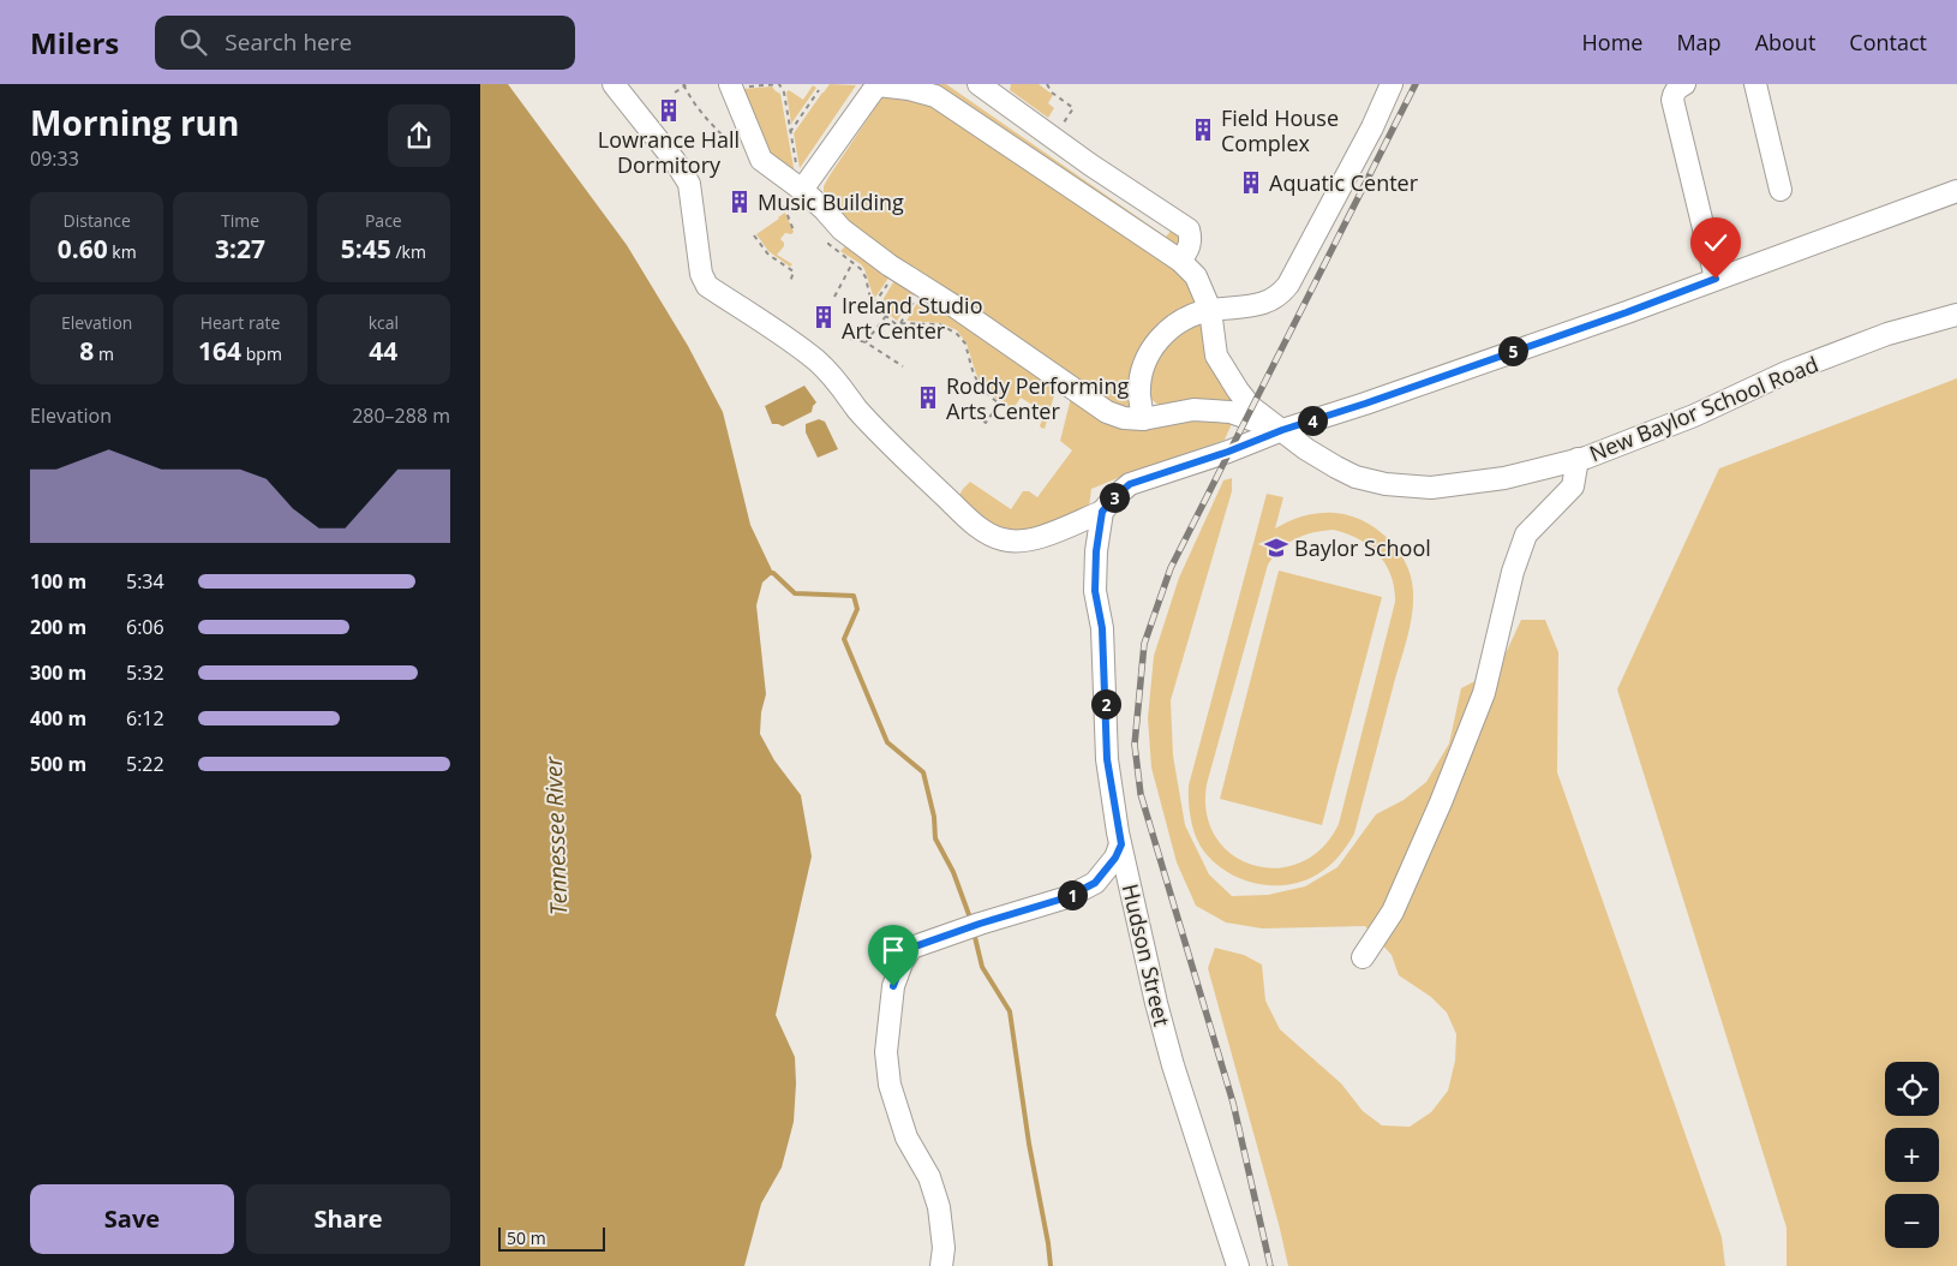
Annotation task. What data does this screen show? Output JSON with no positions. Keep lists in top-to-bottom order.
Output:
{
  "streets": {
    "street": ["New Baylor School Road", "Hudson Street"]
  },
  "water": ["Tennessee River"],
  "places": {
    "building": [
      "Lowrance Hall Dormitory",
      "Field House Complex",
      "Aquatic Center",
      "Music Building",
      "Ireland Studio Art Center",
      "Roddy Performing Arts Center"
    ],
    "school or university": ["Baylor School"]
  },
  "scale_bar": "50 m",
  "page": {
    "header": "Milers",
    "search": "Search here",
    "nav": [
      "Home",
      "Map",
      "About",
      "Contact"
    ],
    "heading": ["Morning run", "09:33"],
    "stats": [
      ["Distance", "0.60 km"],
      ["Time", "3:27"],
      ["Pace", "5:45 /km"],
      ["Elevation", "8 m"],
      ["Heart rate", "164 bpm"],
      ["kcal", "44"]
    ],
    "pins": [
      "5",
      "4",
      "3",
      "2",
      "1"
    ],
    "chart": ["Elevation", "280–288 m"],
    "list": [
      {
        "name": "100 m",
        "note": "5:34"
      },
      {
        "name": "200 m",
        "note": "6:06"
      },
      {
        "name": "300 m",
        "note": "5:32"
      },
      {
        "name": "400 m",
        "note": "6:12"
      },
      {
        "name": "500 m",
        "note": "5:22"
      }
    ],
    "map_buttons": ["+", "−"],
    "buttons": ["Save", "Share"],
    "scale": "50 m"
  }
}
